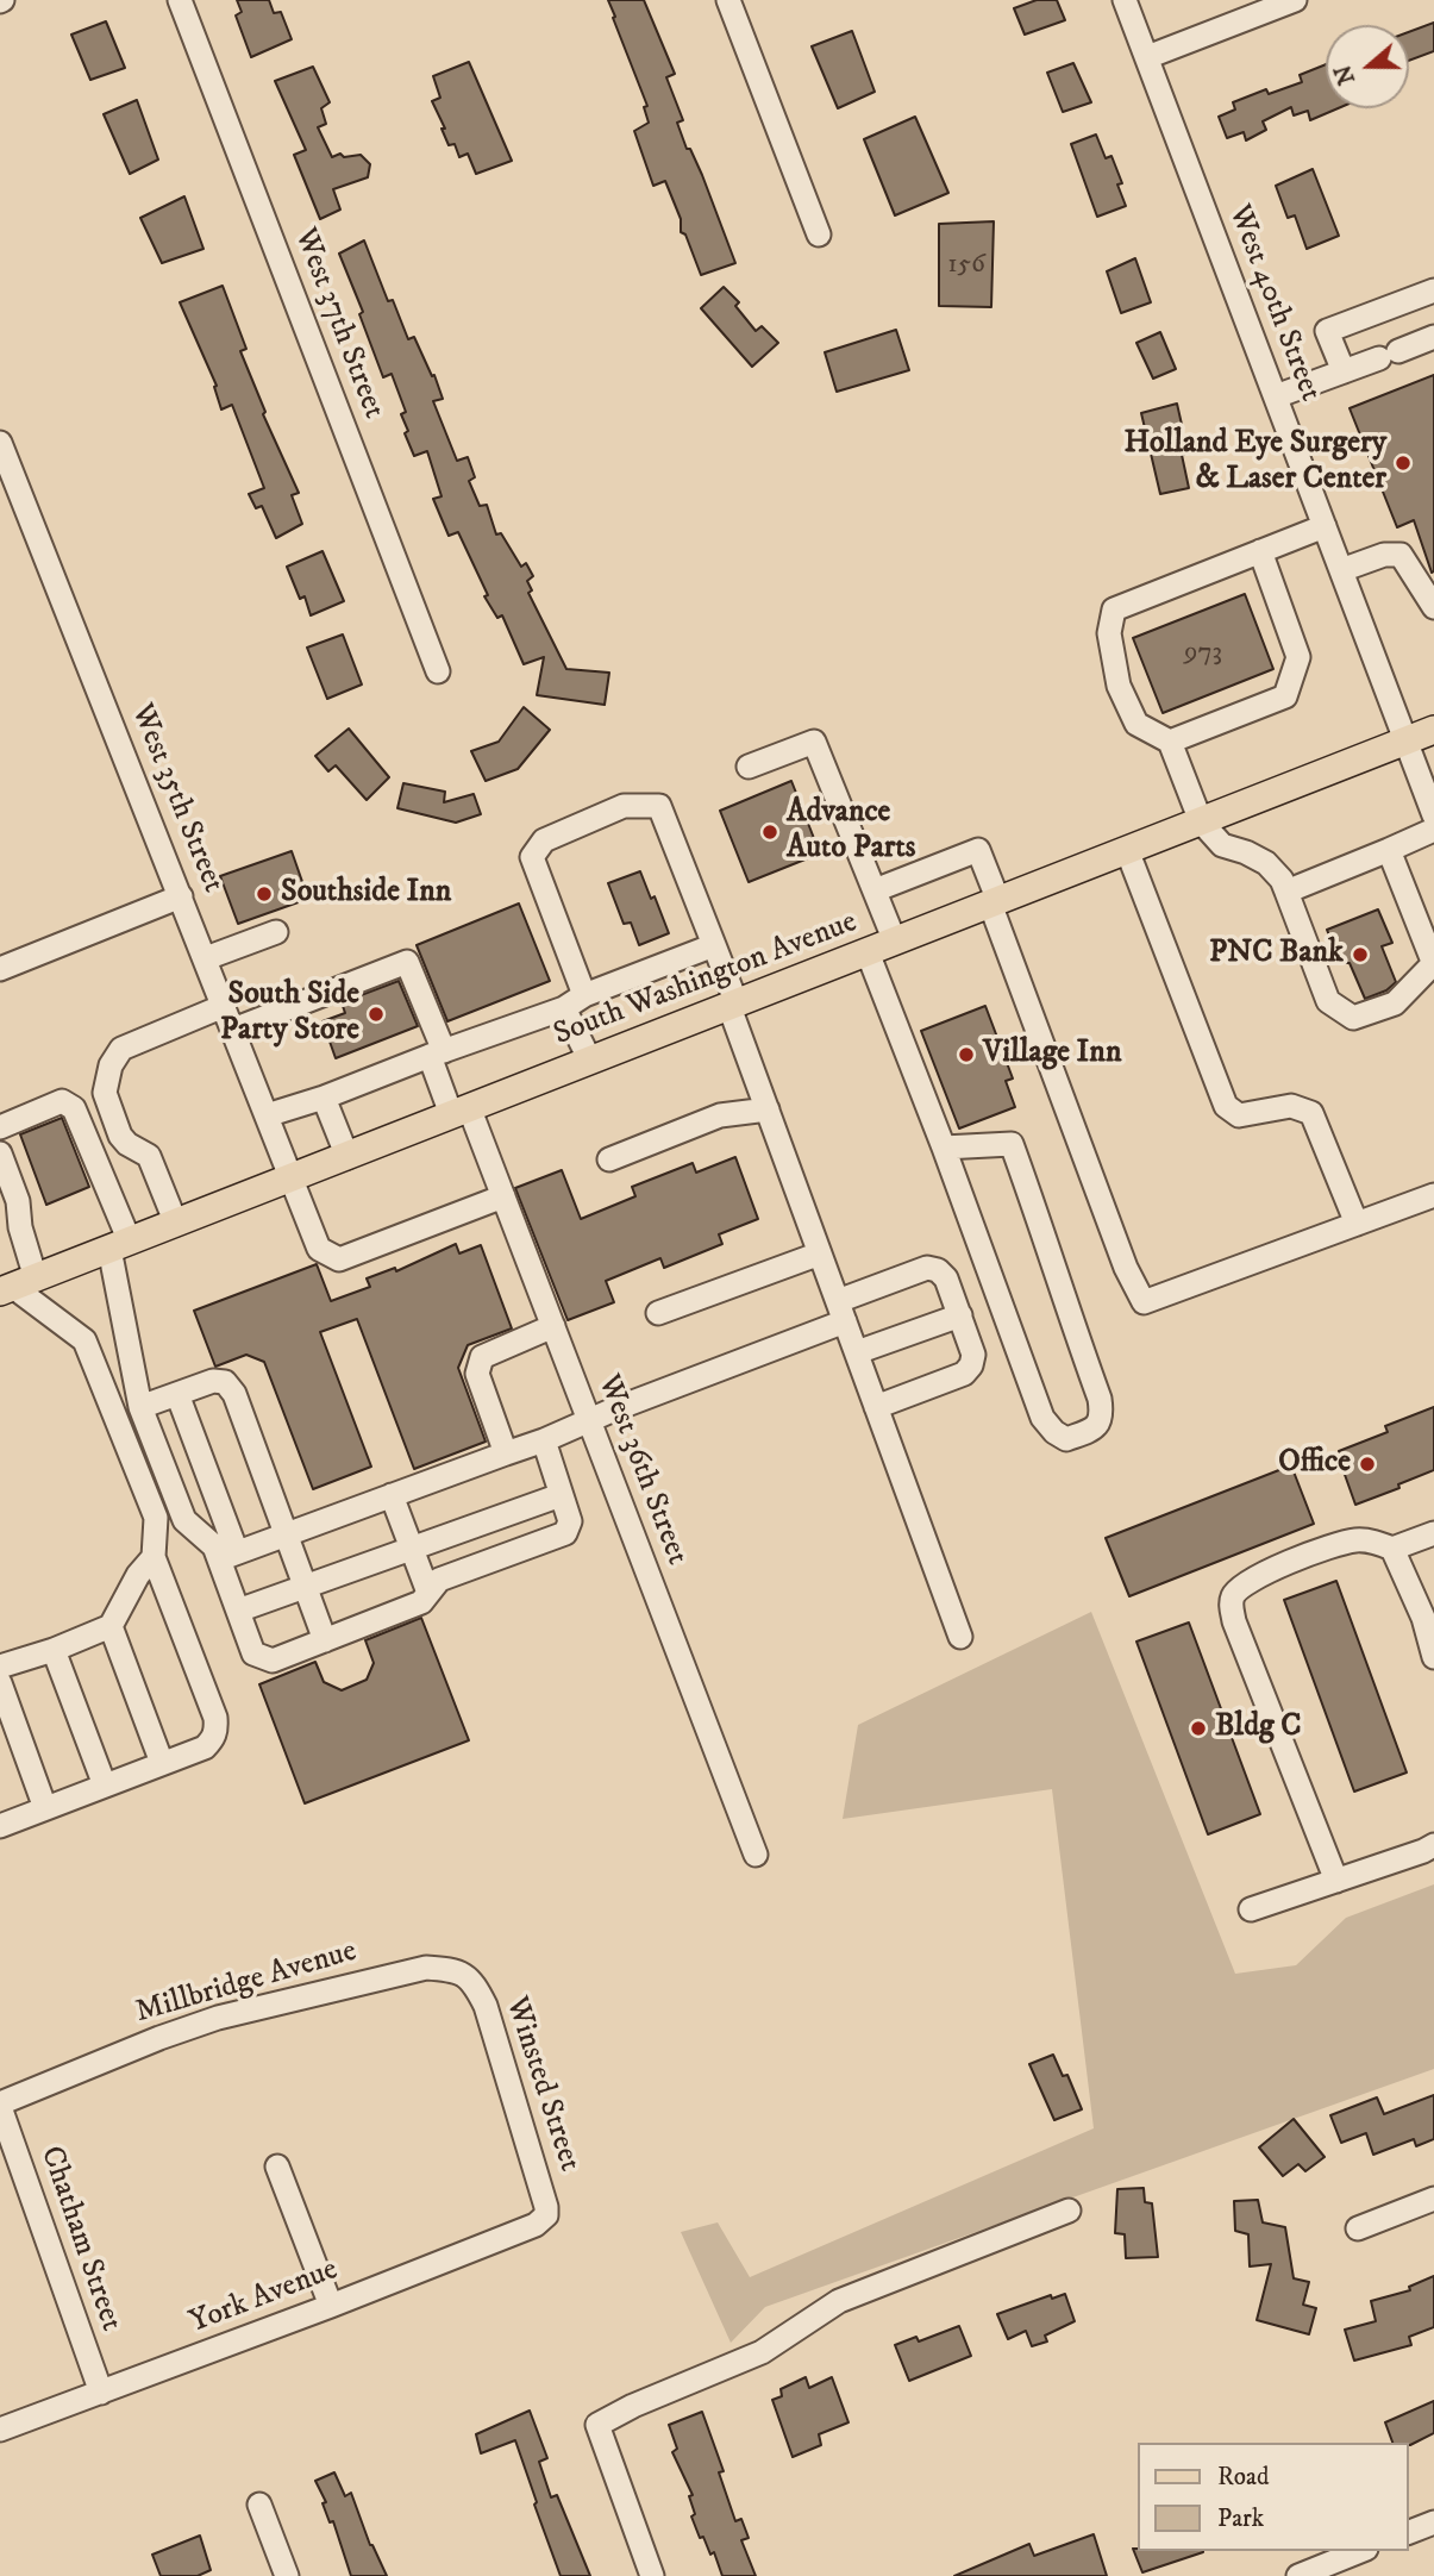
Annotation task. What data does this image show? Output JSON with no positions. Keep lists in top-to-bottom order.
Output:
{
  "streets": {
    "main road": ["South Washington Avenue"],
    "street": [
      "West 40th Street",
      "West 37th Street",
      "West 35th Street",
      "West 36th Street",
      "Millbridge Avenue",
      "Winsted Street",
      "Chatham Street",
      "York Avenue"
    ]
  },
  "crossings": [
    ["West 40th Street", "South Washington Avenue"],
    ["West 35th Street", "South Washington Avenue"],
    ["West 35th Street", "West 36th Street"],
    ["South Washington Avenue", "West 36th Street"],
    ["Millbridge Avenue", "Winsted Street"],
    ["Millbridge Avenue", "Chatham Street"],
    ["Winsted Street", "York Avenue"],
    ["Chatham Street", "York Avenue"]
  ],
  "places": [
    "Holland Eye Surgery & Laser Center",
    "Advance Auto Parts",
    "Southside Inn",
    "PNC Bank",
    "South Side Party Store",
    "Village Inn",
    "Office",
    "Bldg C"
  ],
  "house_numbers": ["156", "973"],
  "legend": ["Road", "Park"],
  "north": "left"
}
